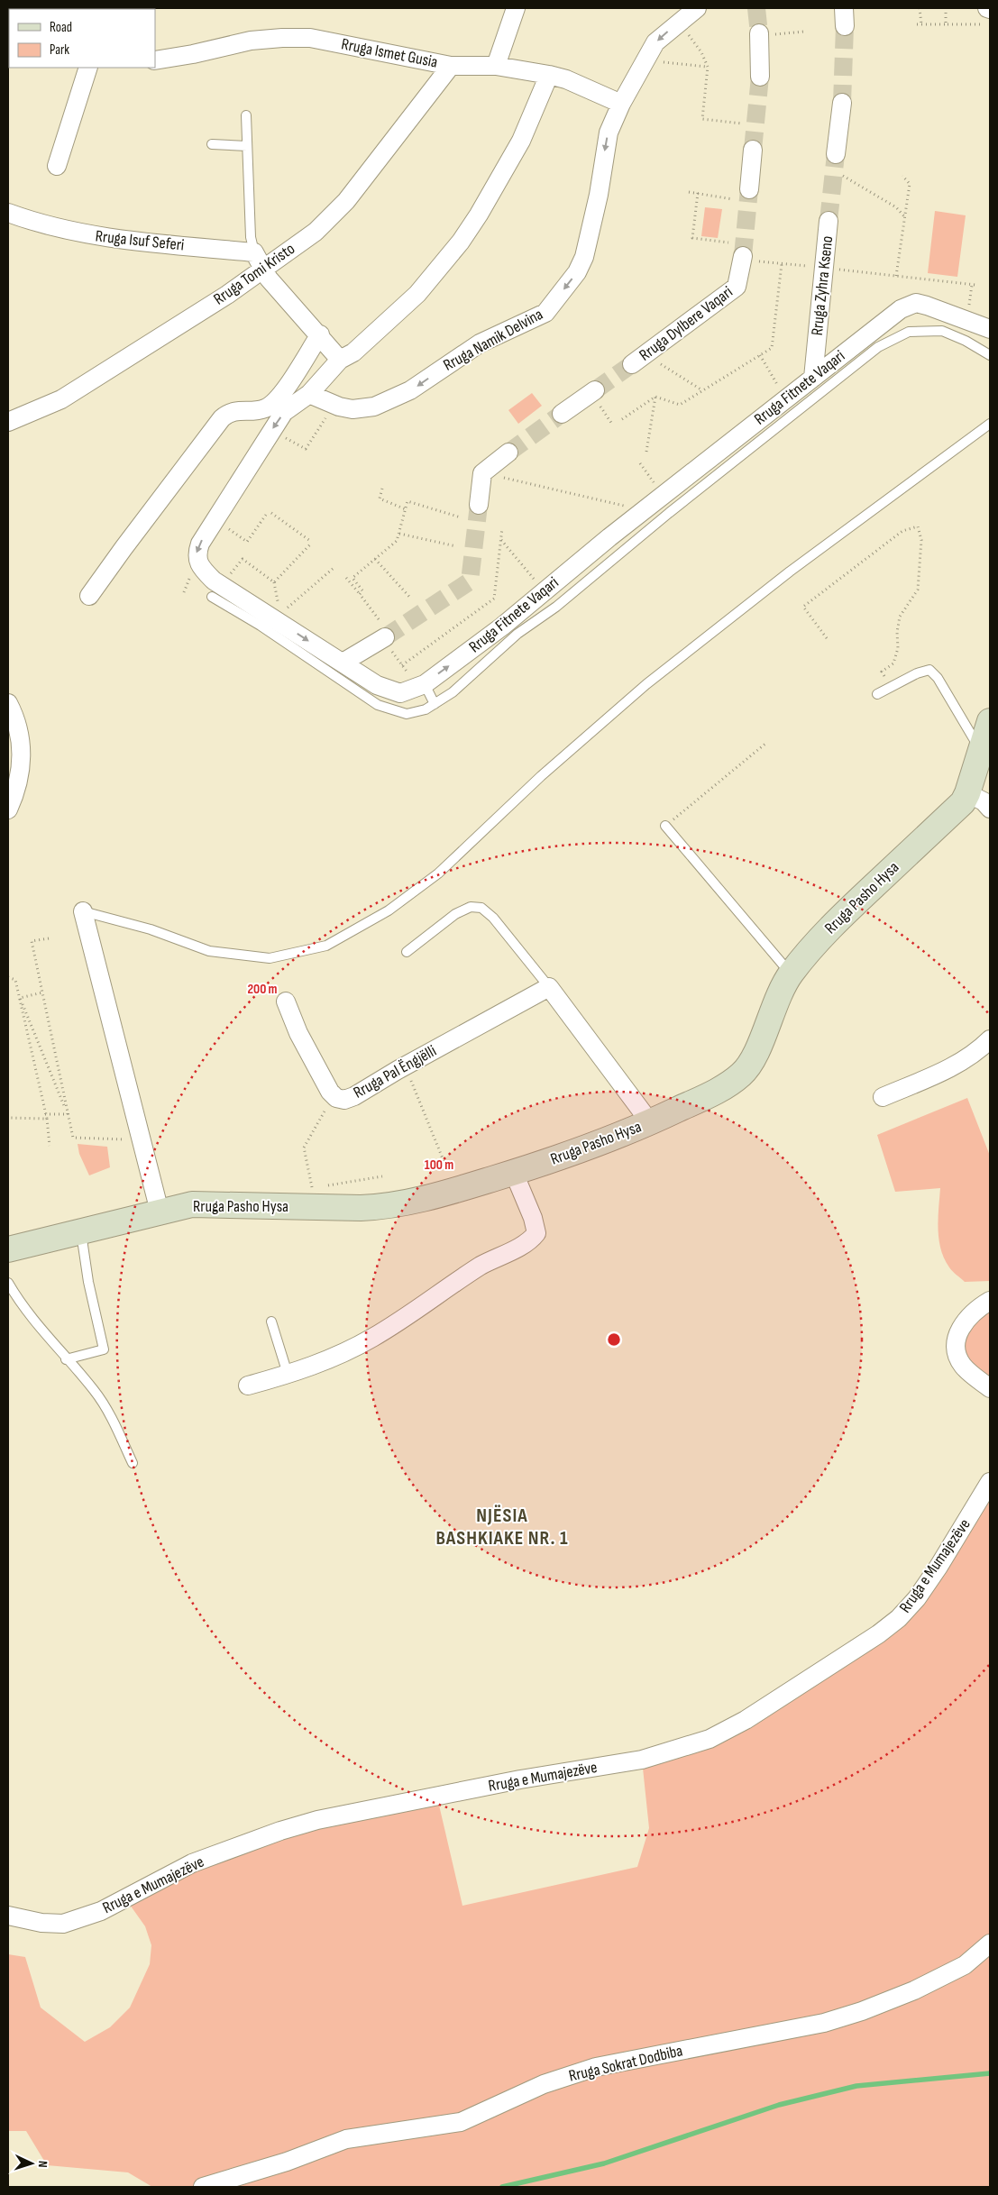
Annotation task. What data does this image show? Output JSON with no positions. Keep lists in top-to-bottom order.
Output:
{
  "streets": {
    "main road": ["Rruga Pasho Hysa"],
    "street": [
      "Rruga Ismet Gusia",
      "Rruga Isuf Seferi",
      "Rruga Tomi Kristo",
      "Rruga Zyhra Kseno",
      "Rruga Dylbere Vaqari",
      "Rruga Namik Delvina",
      "Rruga Fitnete Vaqari",
      "Rruga Pal Ëngjëlli",
      "Rruga e Mumajezëve",
      "Rruga Sokrat Dodbiba"
    ]
  },
  "crossings": [
    ["Rruga Ismet Gusia", "Rruga Tomi Kristo"],
    ["Rruga Ismet Gusia", "Rruga Namik Delvina"],
    ["Rruga Zyhra Kseno", "Rruga Fitnete Vaqari"],
    ["Rruga Namik Delvina", "Rruga Fitnete Vaqari"]
  ],
  "districts": ["NJËSIA BASHKIAKE NR. 1"],
  "legend": ["Road", "Park"],
  "north": "right",
  "rings": ["200 m", "100 m"]
}
